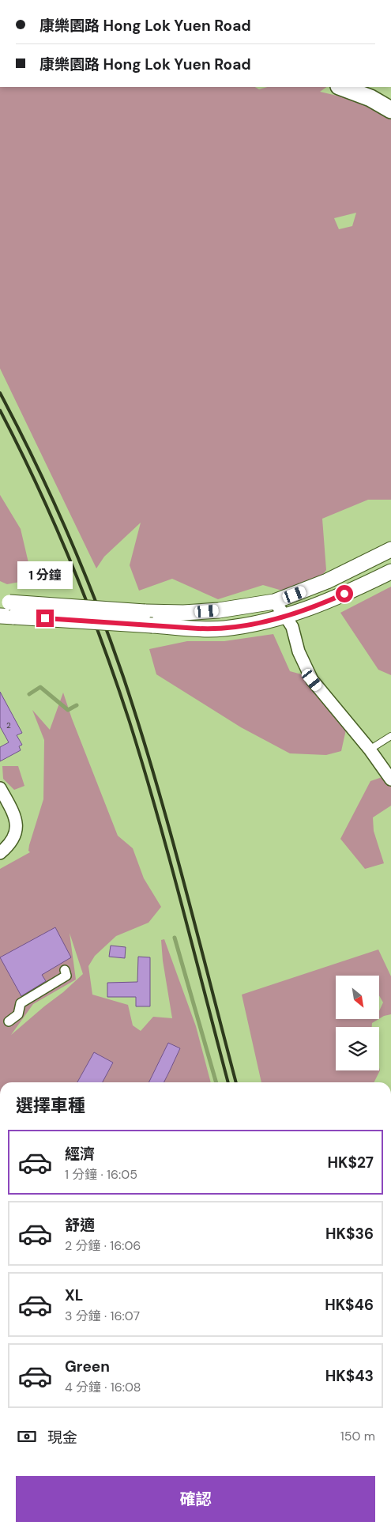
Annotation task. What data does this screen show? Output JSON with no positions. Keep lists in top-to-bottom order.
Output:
{
  "house_numbers": ["2"],
  "north": "bottom right",
  "page": {
    "banner": ["康樂園路 Hong Lok Yuen Road", "康樂園路 Hong Lok Yuen Road"],
    "bubble": "1 分鐘",
    "heading": "選擇車種",
    "list": [
      {
        "name": "經濟",
        "note": "1 分鐘 · 16:05",
        "value": "HK$27"
      },
      {
        "name": "舒適",
        "note": "2 分鐘 · 16:06",
        "value": "HK$36"
      },
      {
        "name": "XL",
        "note": "3 分鐘 · 16:07",
        "value": "HK$46"
      },
      {
        "name": "Green",
        "note": "4 分鐘 · 16:08",
        "value": "HK$43"
      }
    ],
    "pay": ["現金", "150 m"],
    "buttons": "確認"
  }
}
